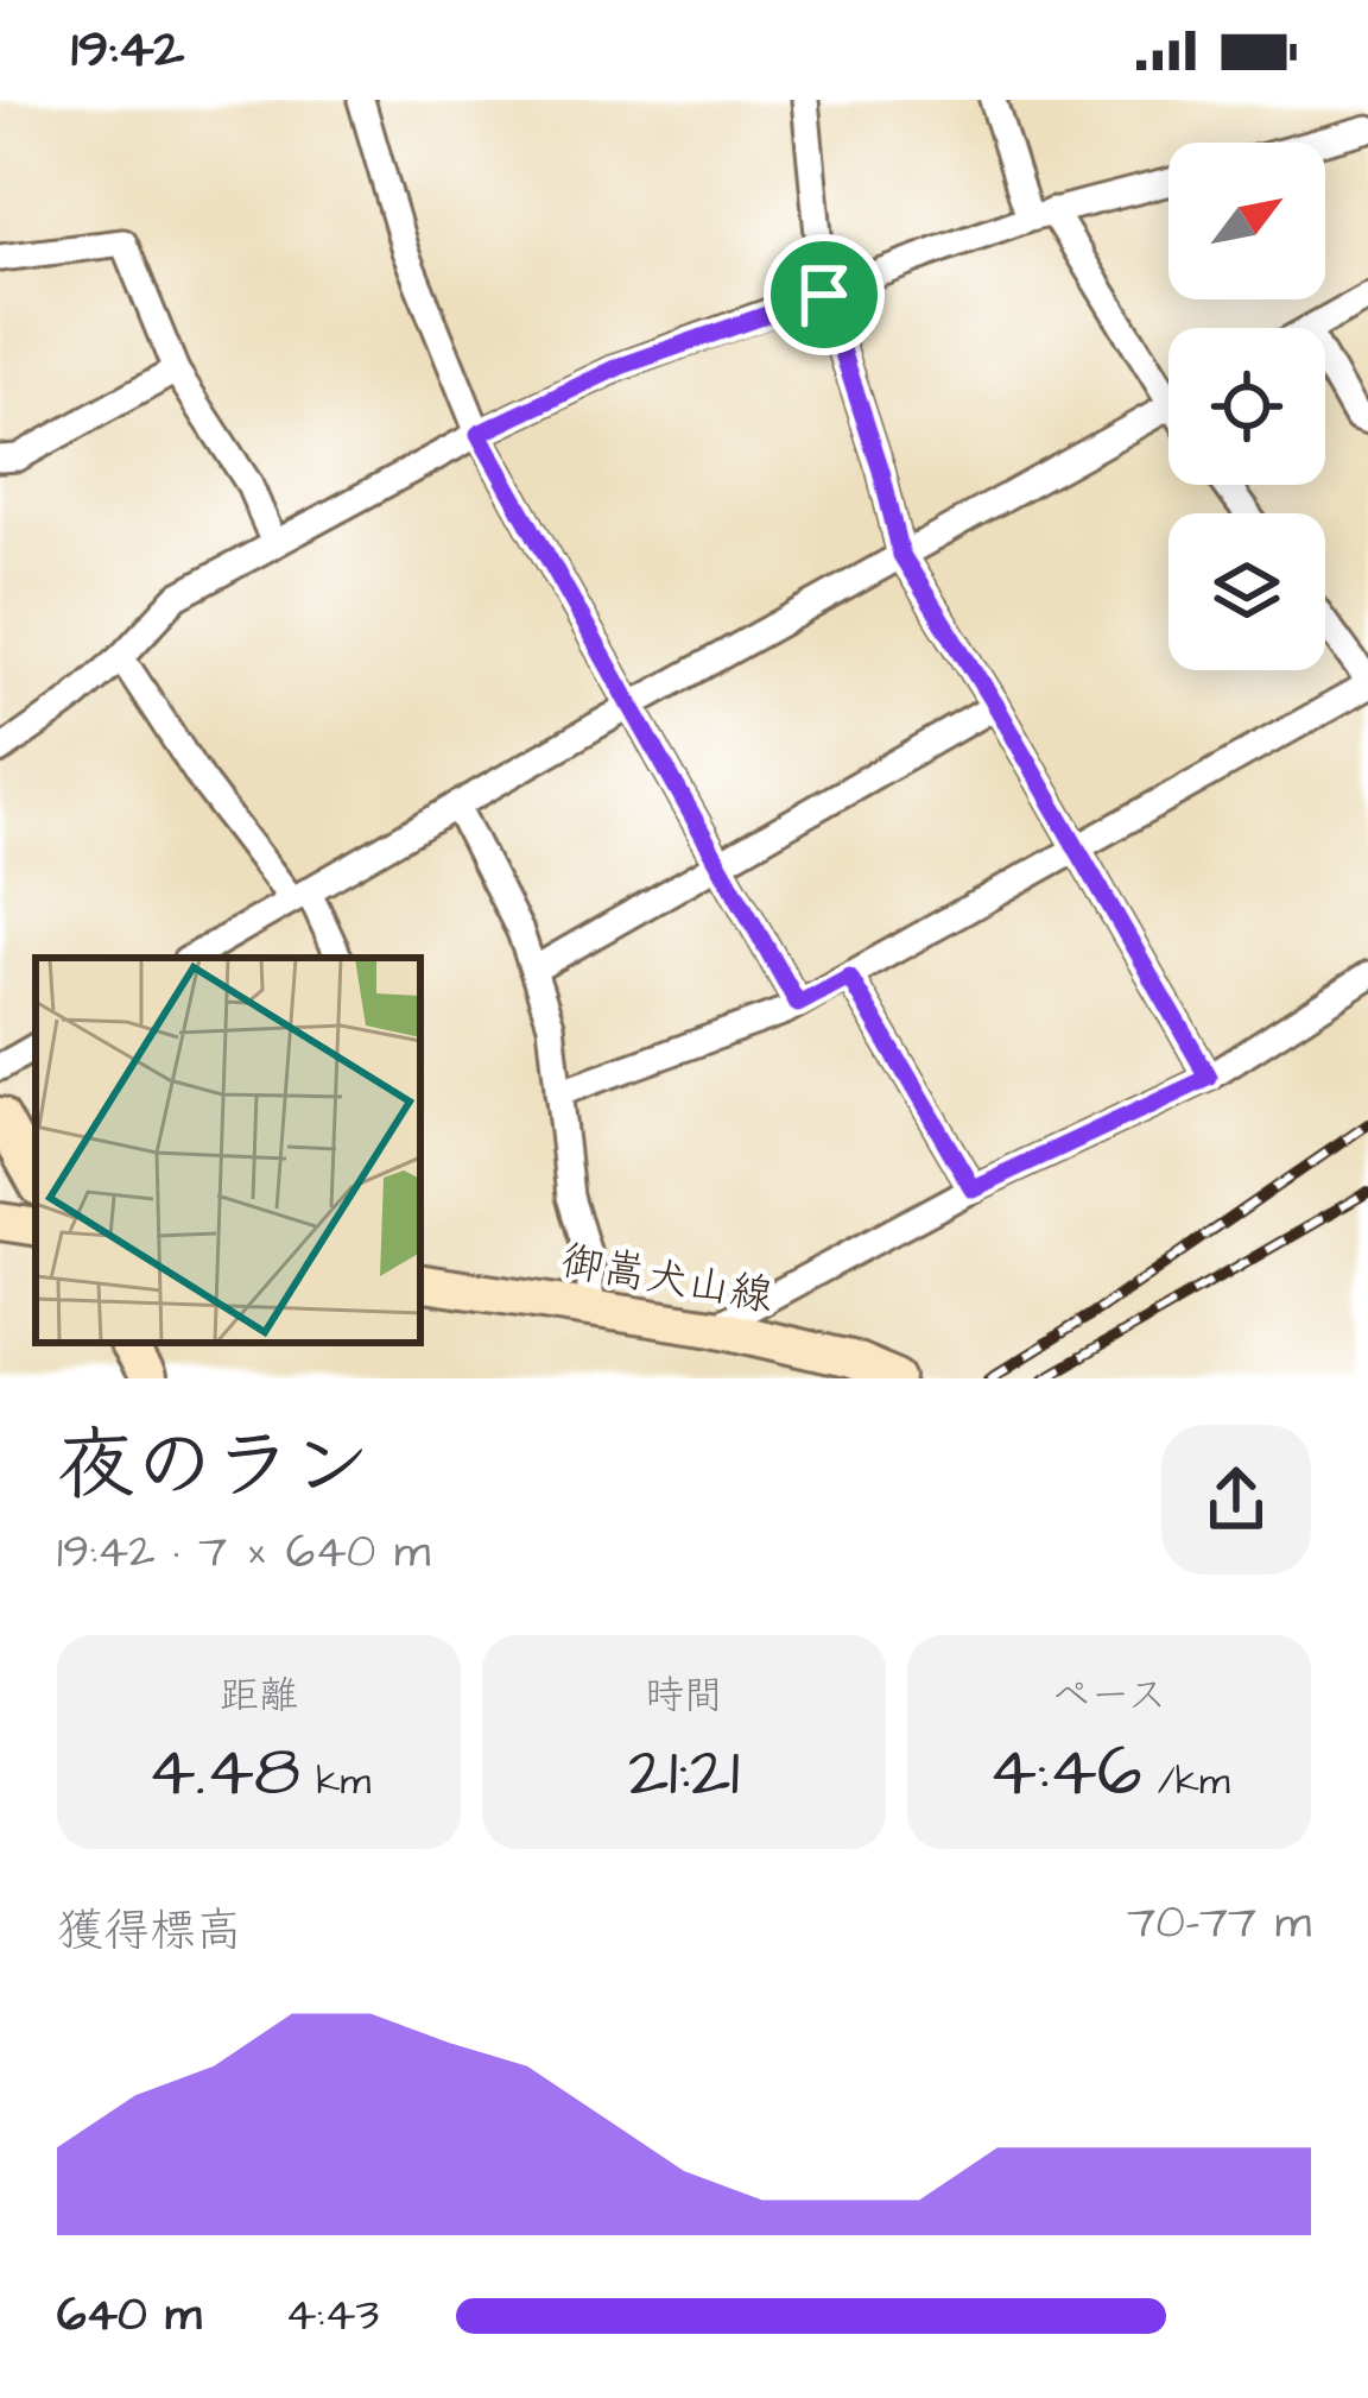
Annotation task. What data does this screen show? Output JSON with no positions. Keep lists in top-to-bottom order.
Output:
{
  "streets": {
    "main road": ["御嵩犬山線"]
  },
  "north": "top right",
  "page": {
    "status": "19:42",
    "heading": ["夜のラン", "19:42 · 7 × 640 m"],
    "stats": [
      ["距離", "4.48 km"],
      ["時間", "21:21"],
      ["ペース", "4:46 /km"]
    ],
    "chart": ["獲得標高", "70–77 m"],
    "list": [
      {
        "name": "640 m",
        "note": "4:43"
      }
    ]
  }
}
